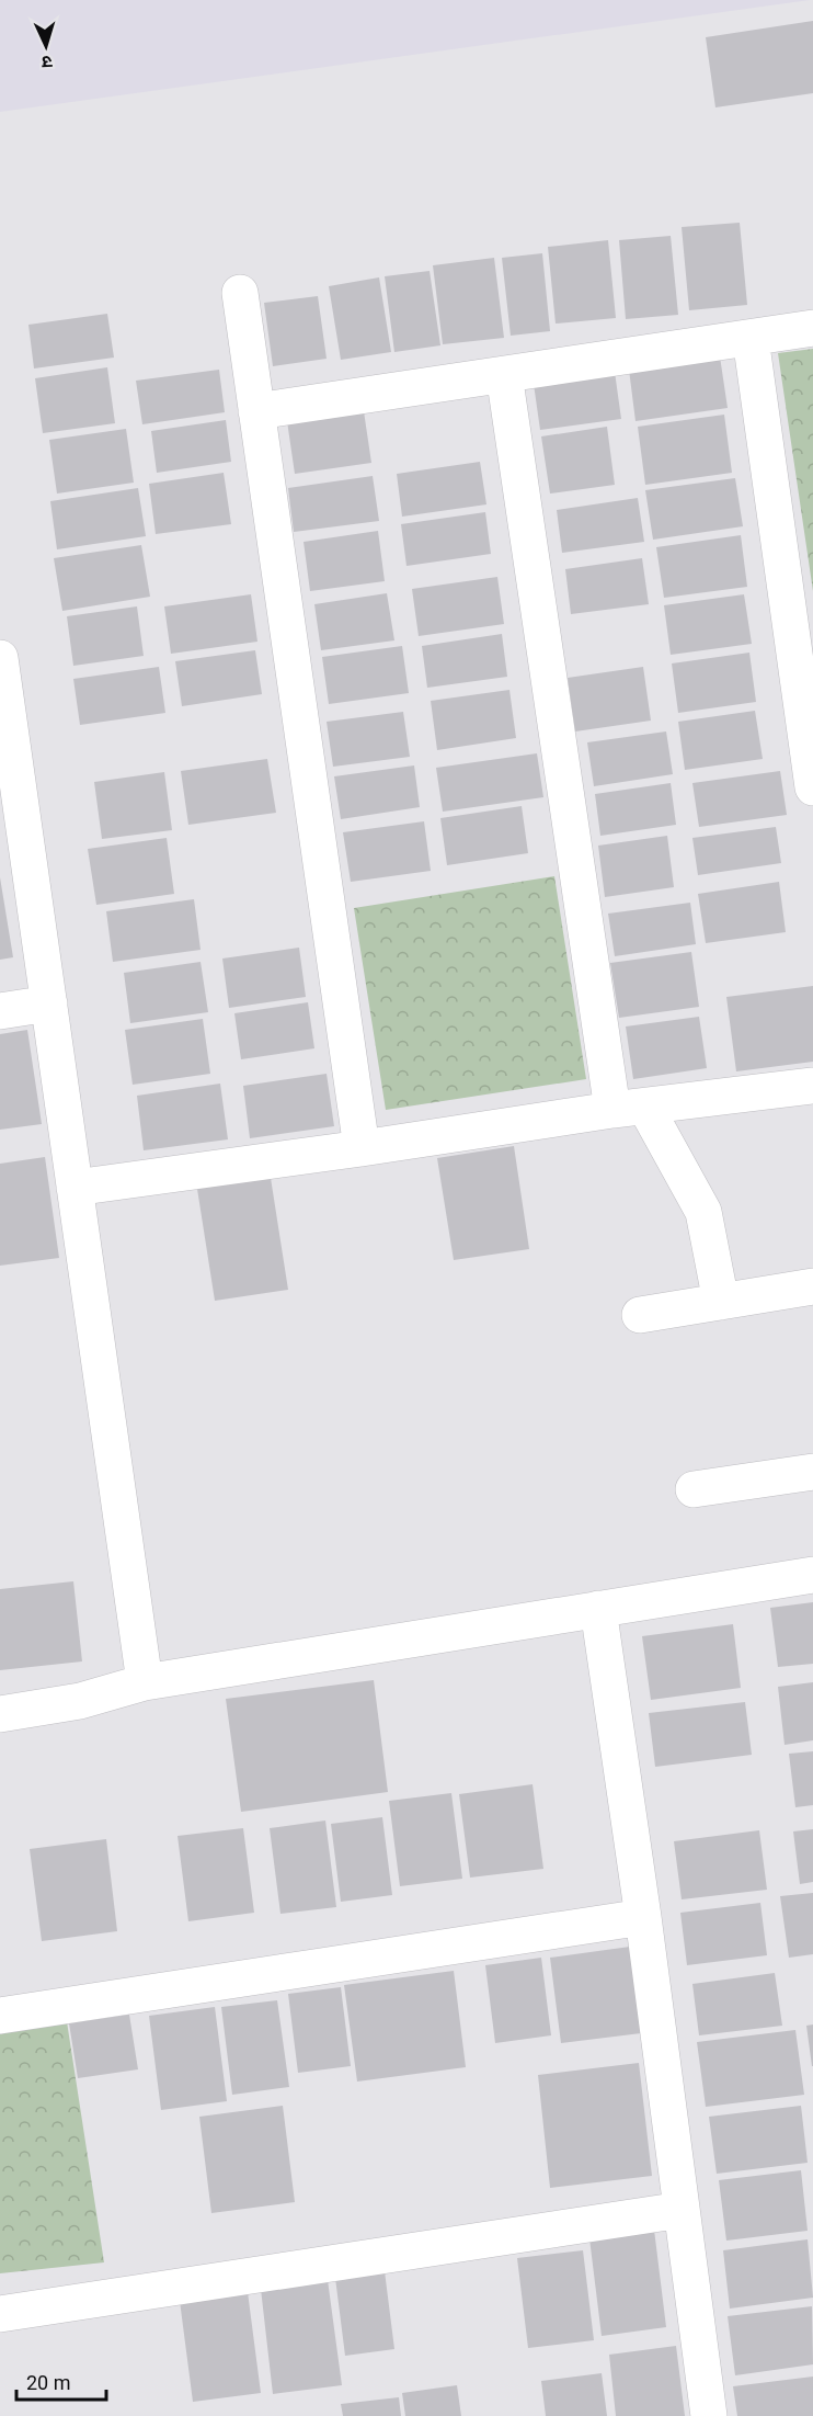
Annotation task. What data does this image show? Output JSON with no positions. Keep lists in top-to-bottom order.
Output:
{
  "scale_bar": "20 m",
  "north": "bottom"
}
